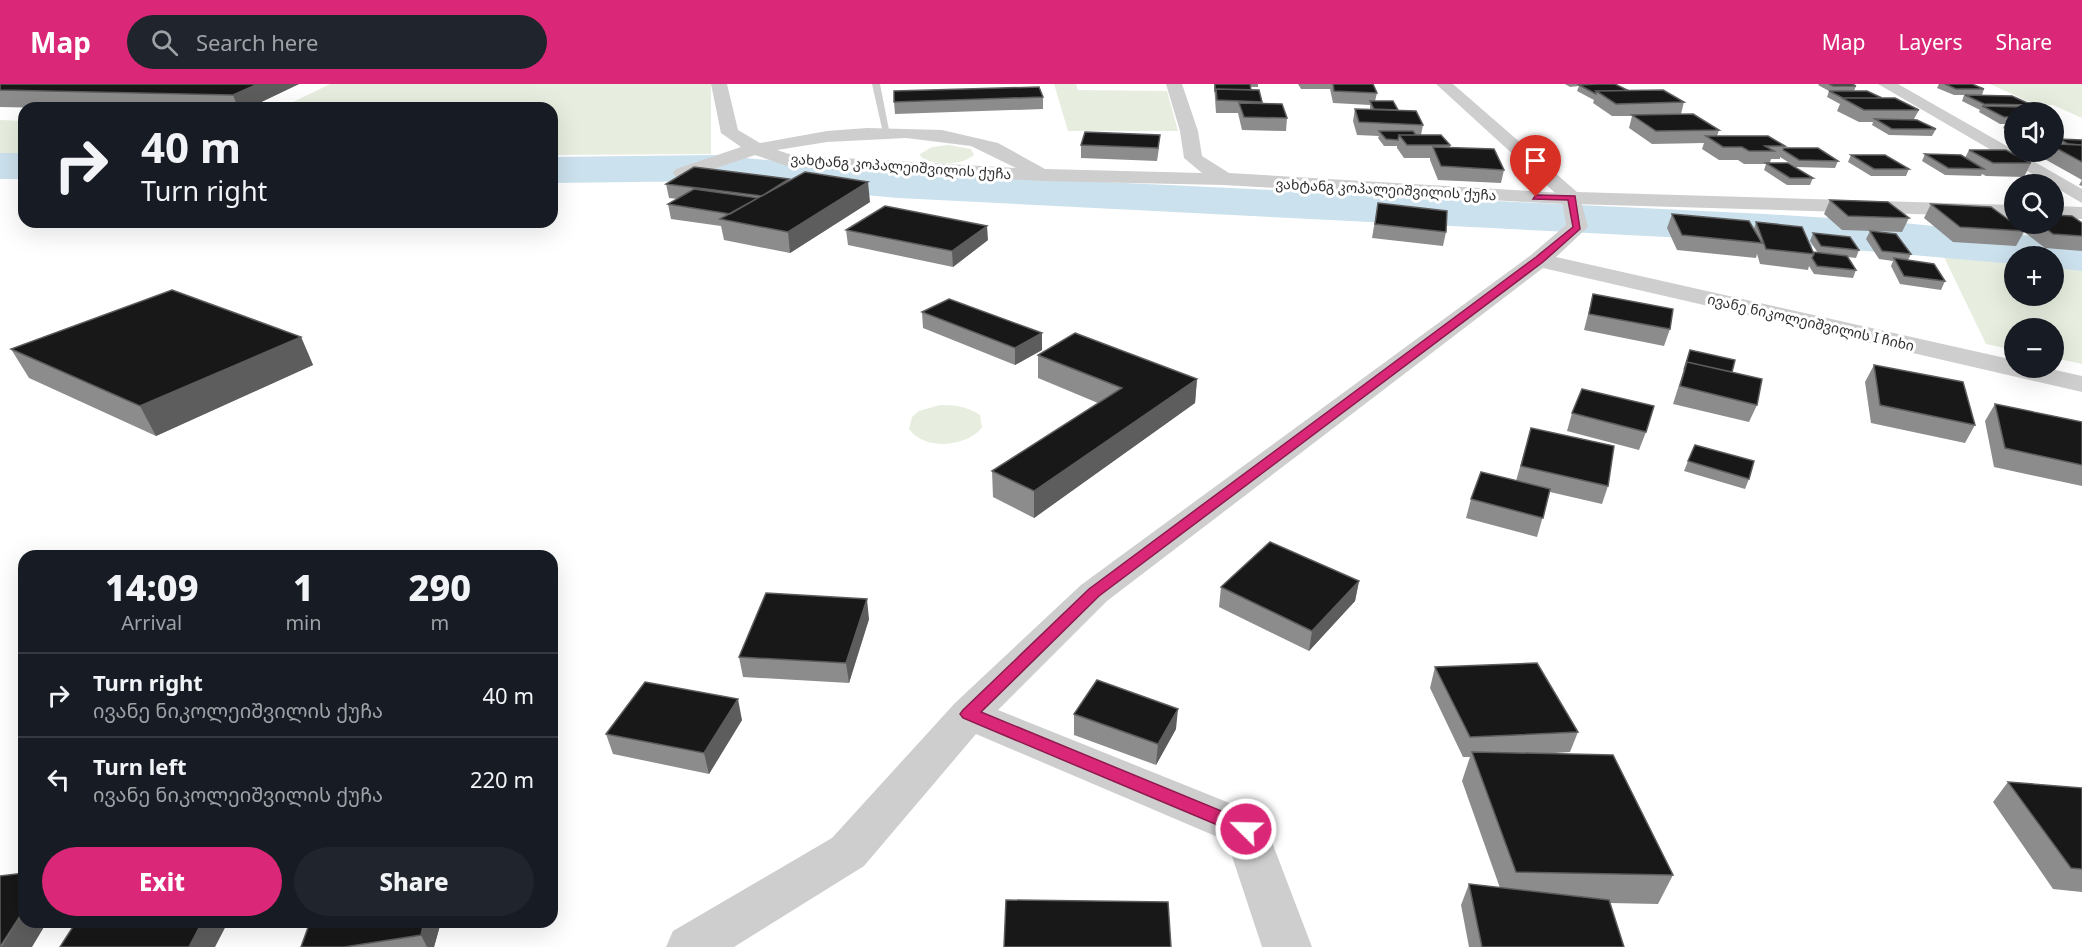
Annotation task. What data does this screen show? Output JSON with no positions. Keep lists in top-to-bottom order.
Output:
{
  "streets": {
    "street": ["ვახტანგ კოპალეიშვილის ქუჩა", "ივანე ნიკოლეიშვილის I ჩიხი"]
  },
  "page": {
    "header": "Map",
    "search": "Search here",
    "nav": ["Map", "Layers", "Share"],
    "map_buttons": ["+", "−"],
    "turn": ["40 m", "Turn right"],
    "eta": [
      "14:09",
      "Arrival",
      "1",
      "min",
      "290",
      "m"
    ],
    "list": [
      {
        "name": "Turn right",
        "note": "ივანე ნიკოლეიშვილის ქუჩა",
        "value": "40 m"
      },
      {
        "name": "Turn left",
        "note": "ივანე ნიკოლეიშვილის ქუჩა",
        "value": "220 m"
      }
    ],
    "buttons": ["Exit", "Share"]
  }
}
